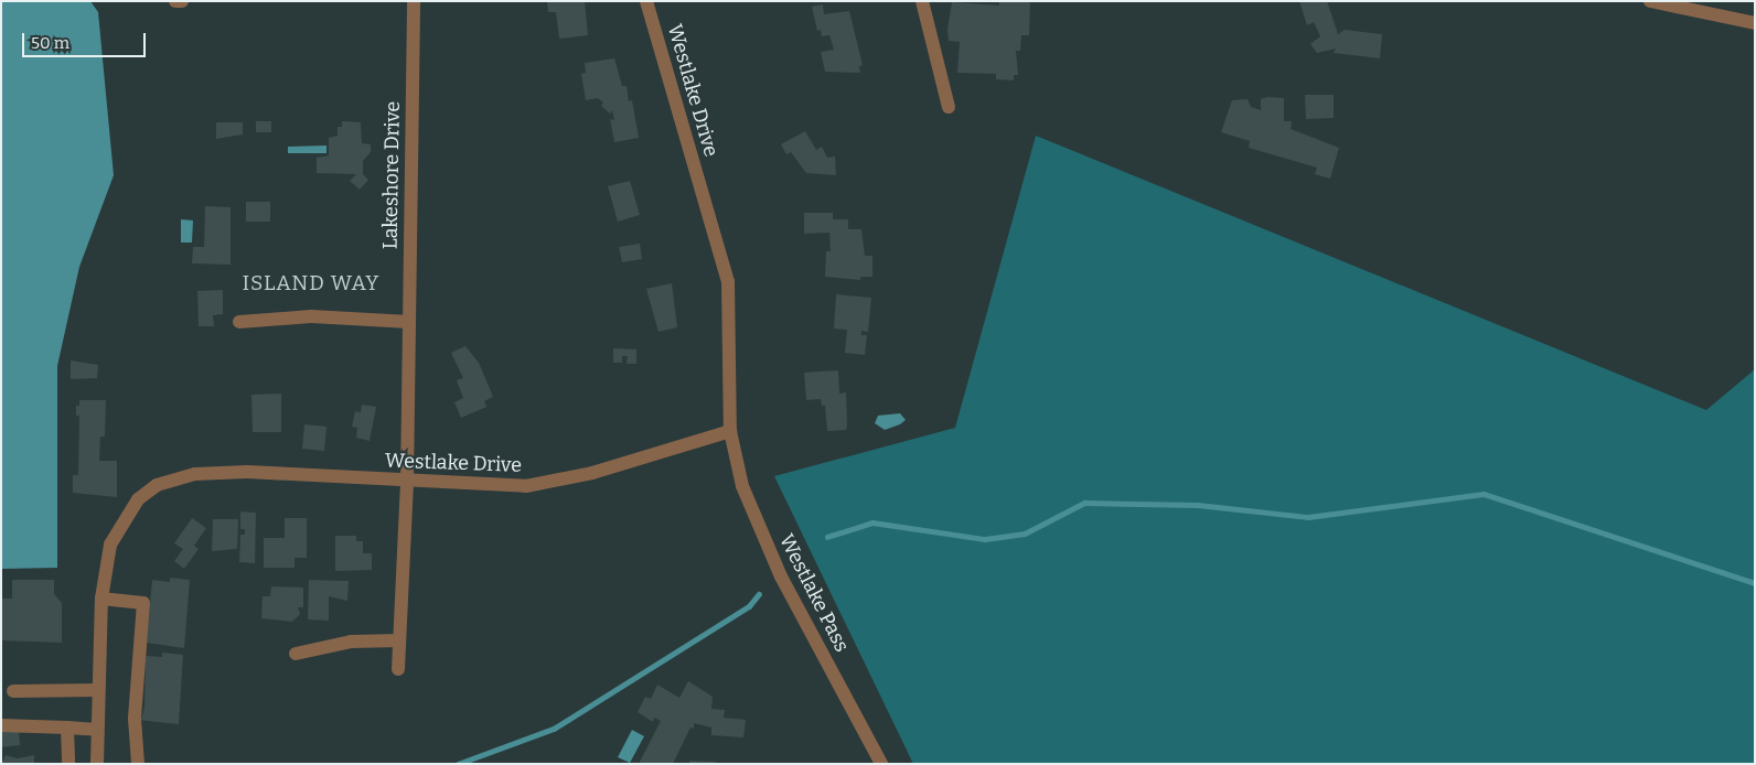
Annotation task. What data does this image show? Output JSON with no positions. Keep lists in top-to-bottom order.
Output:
{
  "streets": {
    "street": ["Westlake Drive", "Lakeshore Drive", "Westlake Pass"]
  },
  "crossings": [
    ["Westlake Drive", "Lakeshore Drive"],
    ["Westlake Drive", "Westlake Pass"]
  ],
  "districts": ["ISLAND WAY"],
  "scale_bar": "50 m"
}
